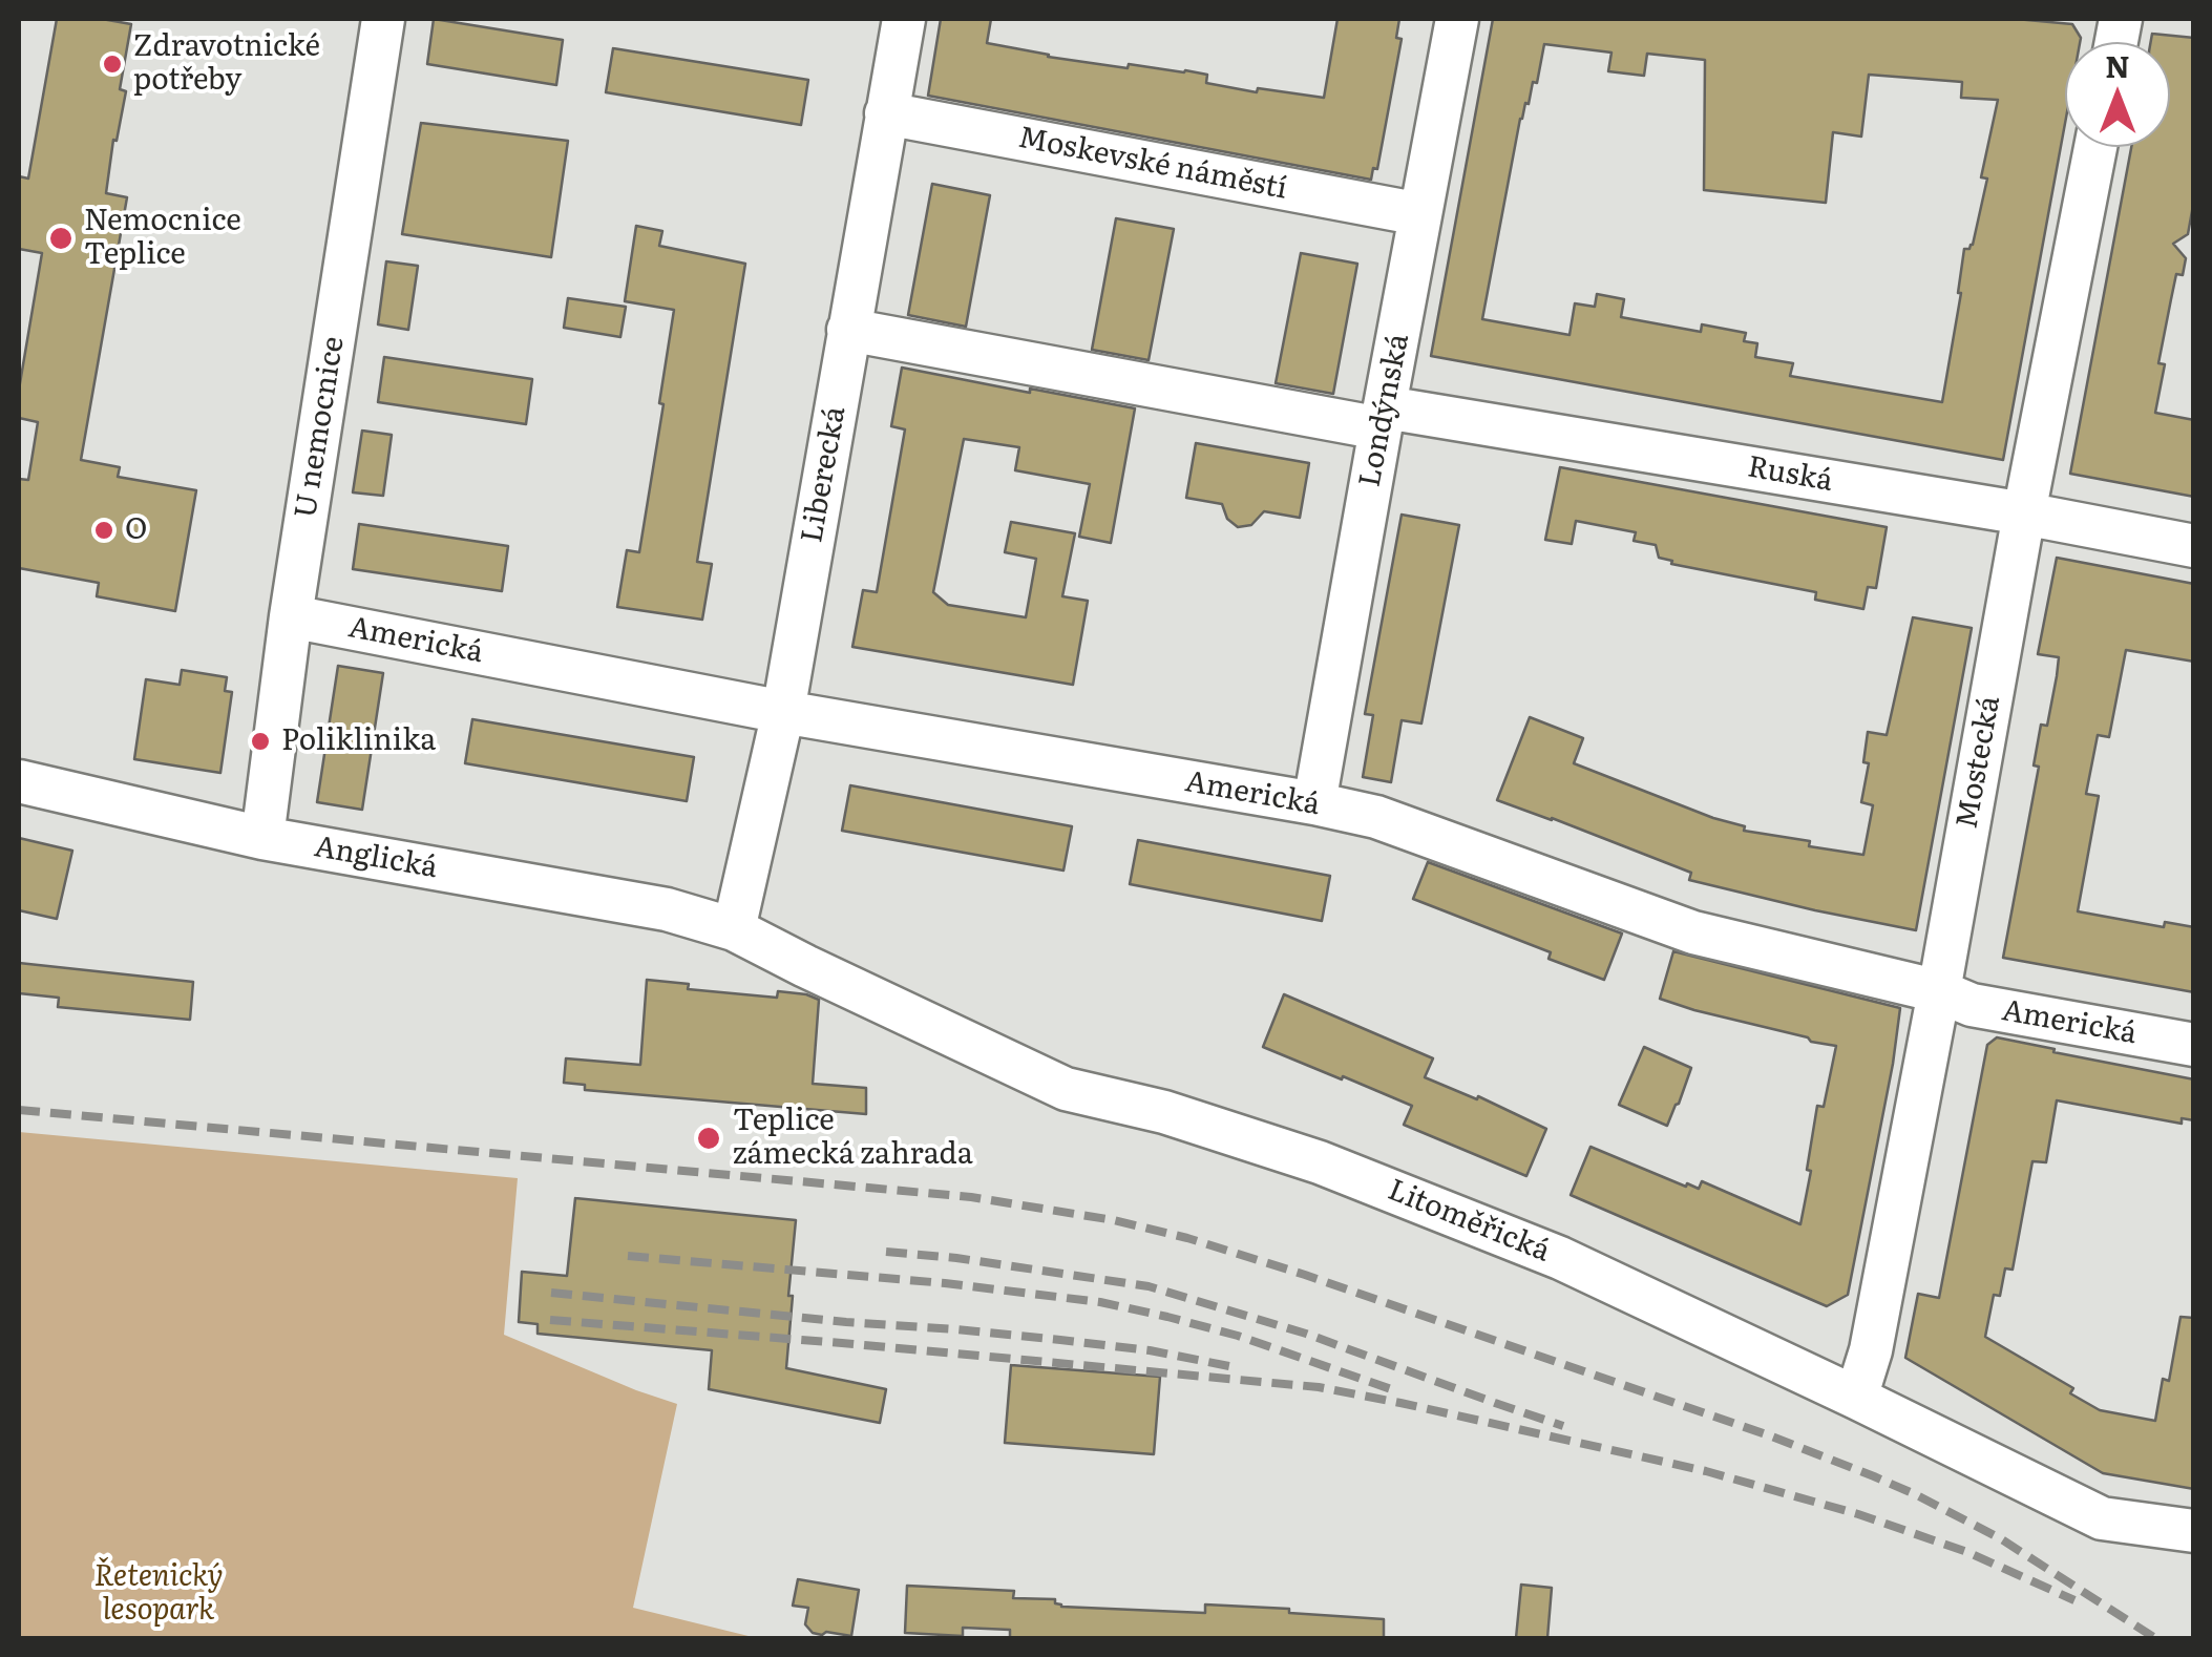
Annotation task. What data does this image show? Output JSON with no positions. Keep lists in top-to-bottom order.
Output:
{
  "streets": {
    "street": [
      "Moskevské náměstí",
      "Londýnská",
      "U nemocnice",
      "Liberecká",
      "Ruská",
      "Americká",
      "Mostecká",
      "Anglická",
      "Litoměřická"
    ]
  },
  "crossings": [
    ["Moskevské náměstí", "Londýnská"],
    ["Moskevské náměstí", "Liberecká"],
    ["Londýnská", "Ruská"],
    ["Londýnská", "Americká"],
    ["U nemocnice", "Americká"],
    ["U nemocnice", "Anglická"],
    ["Liberecká", "Americká"],
    ["Liberecká", "Anglická"],
    ["Liberecká", "Litoměřická"],
    ["Ruská", "Mostecká"],
    ["Americká", "Mostecká"],
    ["Mostecká", "Litoměřická"],
    ["Anglická", "Litoměřická"]
  ],
  "parks": ["Řetenický lesopark"],
  "places": [
    "Zdravotnické potřeby",
    "Nemocnice Teplice",
    "O",
    "Poliklinika",
    "Teplice zámecká zahrada"
  ],
  "north": "top"
}
